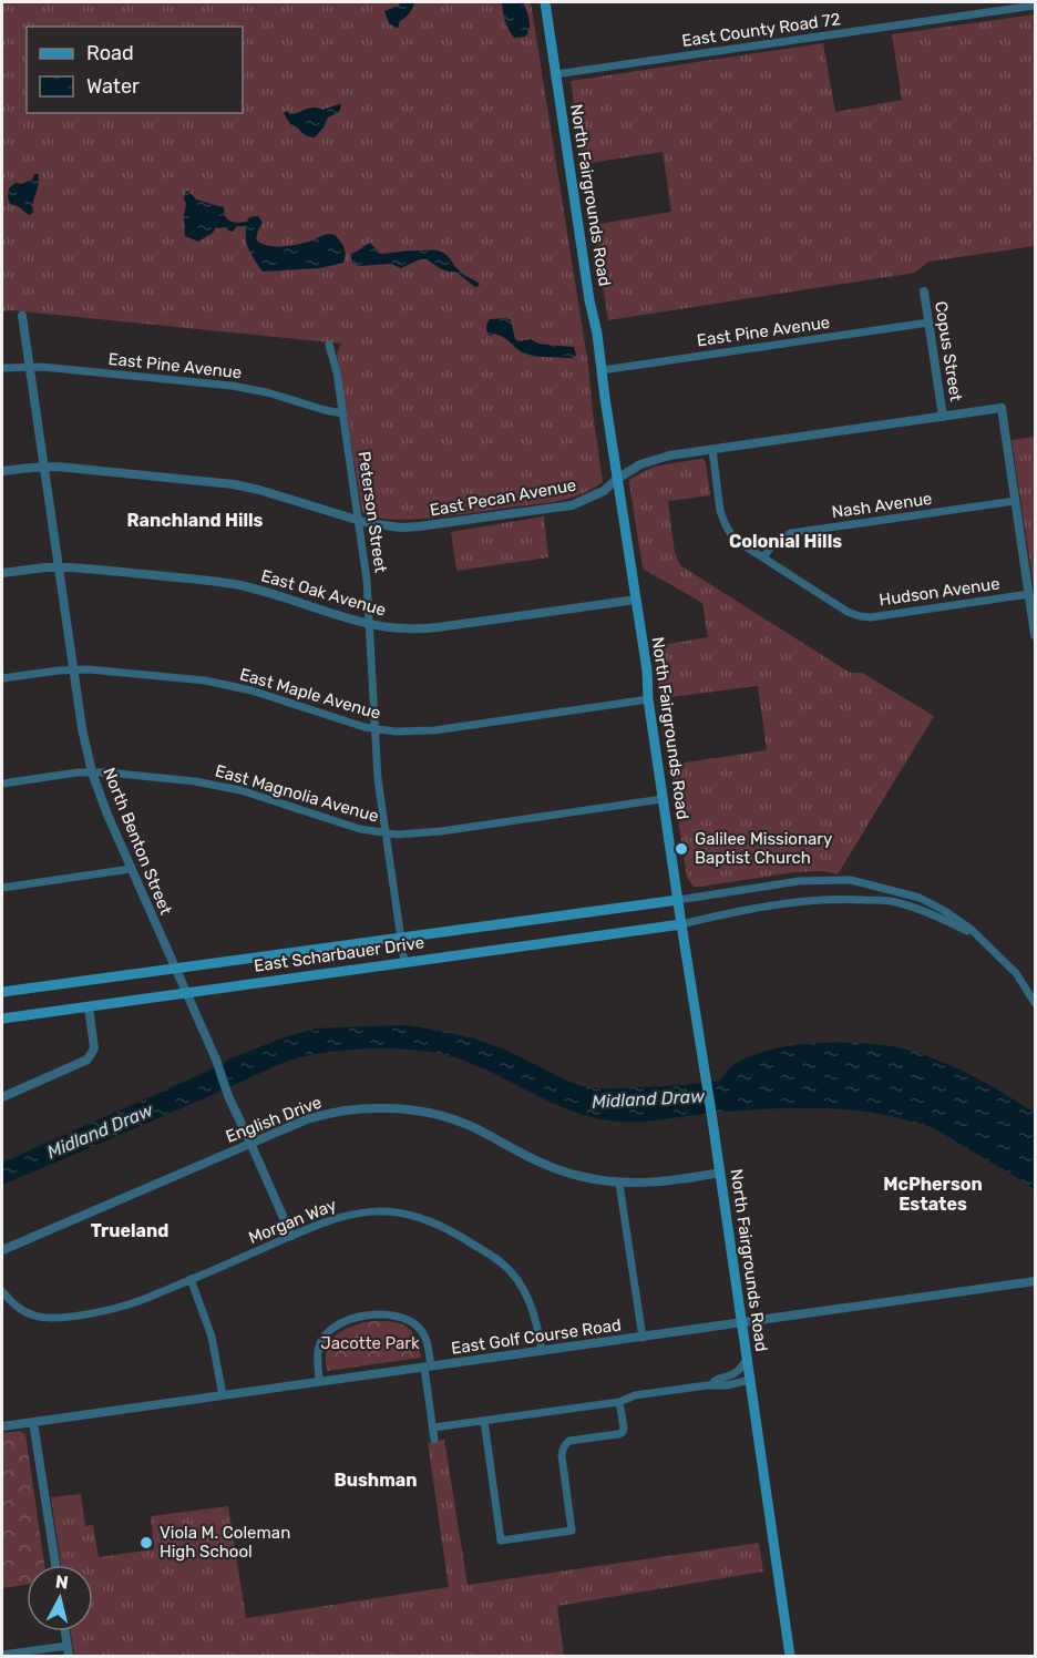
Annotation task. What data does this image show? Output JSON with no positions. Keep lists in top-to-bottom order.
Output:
{
  "streets": {
    "main road": ["North Fairgrounds Road", "East Scharbauer Drive"],
    "street": [
      "East County Road 72",
      "East Pine Avenue",
      "Copus Street",
      "East Pecan Avenue",
      "Nash Avenue",
      "Peterson Street",
      "Hudson Avenue",
      "East Oak Avenue",
      "East Maple Avenue",
      "East Magnolia Avenue",
      "North Benton Street",
      "English Drive",
      "Morgan Way",
      "East Golf Course Road"
    ]
  },
  "crossings": [
    ["East County Road 72", "North Fairgrounds Road"],
    ["North Fairgrounds Road", "East Pine Avenue"],
    ["North Fairgrounds Road", "East Pecan Avenue"],
    ["North Fairgrounds Road", "East Oak Avenue"],
    ["North Fairgrounds Road", "East Maple Avenue"],
    ["North Fairgrounds Road", "East Magnolia Avenue"],
    ["North Fairgrounds Road", "East Scharbauer Drive"],
    ["North Fairgrounds Road", "English Drive"],
    ["North Fairgrounds Road", "East Golf Course Road"],
    ["East Pine Avenue", "Copus Street"],
    ["East Pine Avenue", "Peterson Street"],
    ["East Pine Avenue", "North Benton Street"],
    ["Copus Street", "East Pecan Avenue"],
    ["East Pecan Avenue", "Nash Avenue"],
    ["East Pecan Avenue", "Peterson Street"],
    ["East Pecan Avenue", "Hudson Avenue"],
    ["East Pecan Avenue", "North Benton Street"],
    ["Nash Avenue", "Hudson Avenue"],
    ["Peterson Street", "East Oak Avenue"],
    ["Peterson Street", "East Maple Avenue"],
    ["Peterson Street", "East Magnolia Avenue"],
    ["Peterson Street", "East Scharbauer Drive"],
    ["East Oak Avenue", "North Benton Street"],
    ["East Maple Avenue", "North Benton Street"],
    ["East Magnolia Avenue", "North Benton Street"],
    ["North Benton Street", "East Scharbauer Drive"],
    ["North Benton Street", "English Drive"],
    ["North Benton Street", "Morgan Way"],
    ["Morgan Way", "East Golf Course Road"]
  ],
  "districts": [
    "Ranchland Hills",
    "Colonial Hills",
    "McPherson Estates",
    "Trueland",
    "Bushman"
  ],
  "water": ["Midland Draw"],
  "parks": ["Jacotte Park"],
  "places": ["Galilee Missionary Baptist Church", "Viola M. Coleman High School"],
  "legend": ["Road", "Water"],
  "north": "top"
}
